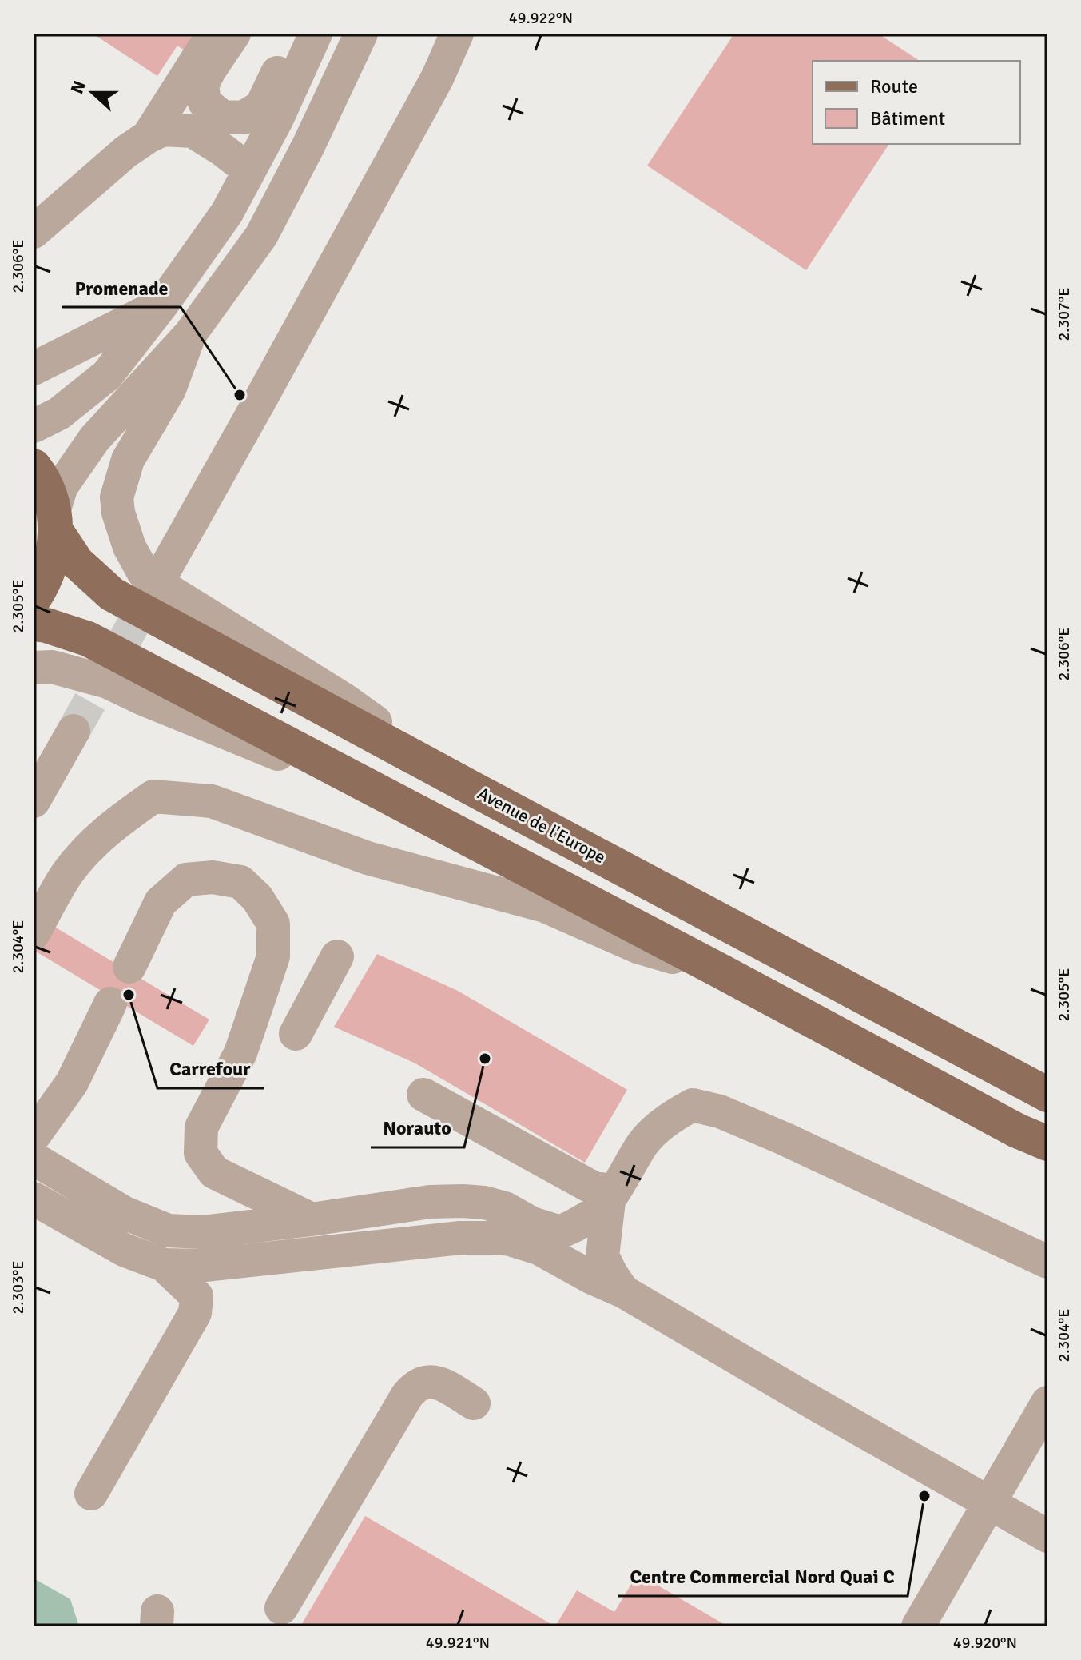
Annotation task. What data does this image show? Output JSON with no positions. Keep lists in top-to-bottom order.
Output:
{
  "streets": {
    "main road": ["Avenue de l'Europe"]
  },
  "places": [
    "Promenade",
    "Carrefour",
    "Norauto",
    "Centre Commercial Nord Quai C"
  ],
  "legend": ["Route", "Bâtiment"],
  "north": "left",
  "coordinates": [
    "49.922°N",
    "2.306°E",
    "2.307°E",
    "2.305°E",
    "2.304°E",
    "2.303°E",
    "49.921°N",
    "49.920°N"
  ]
}
